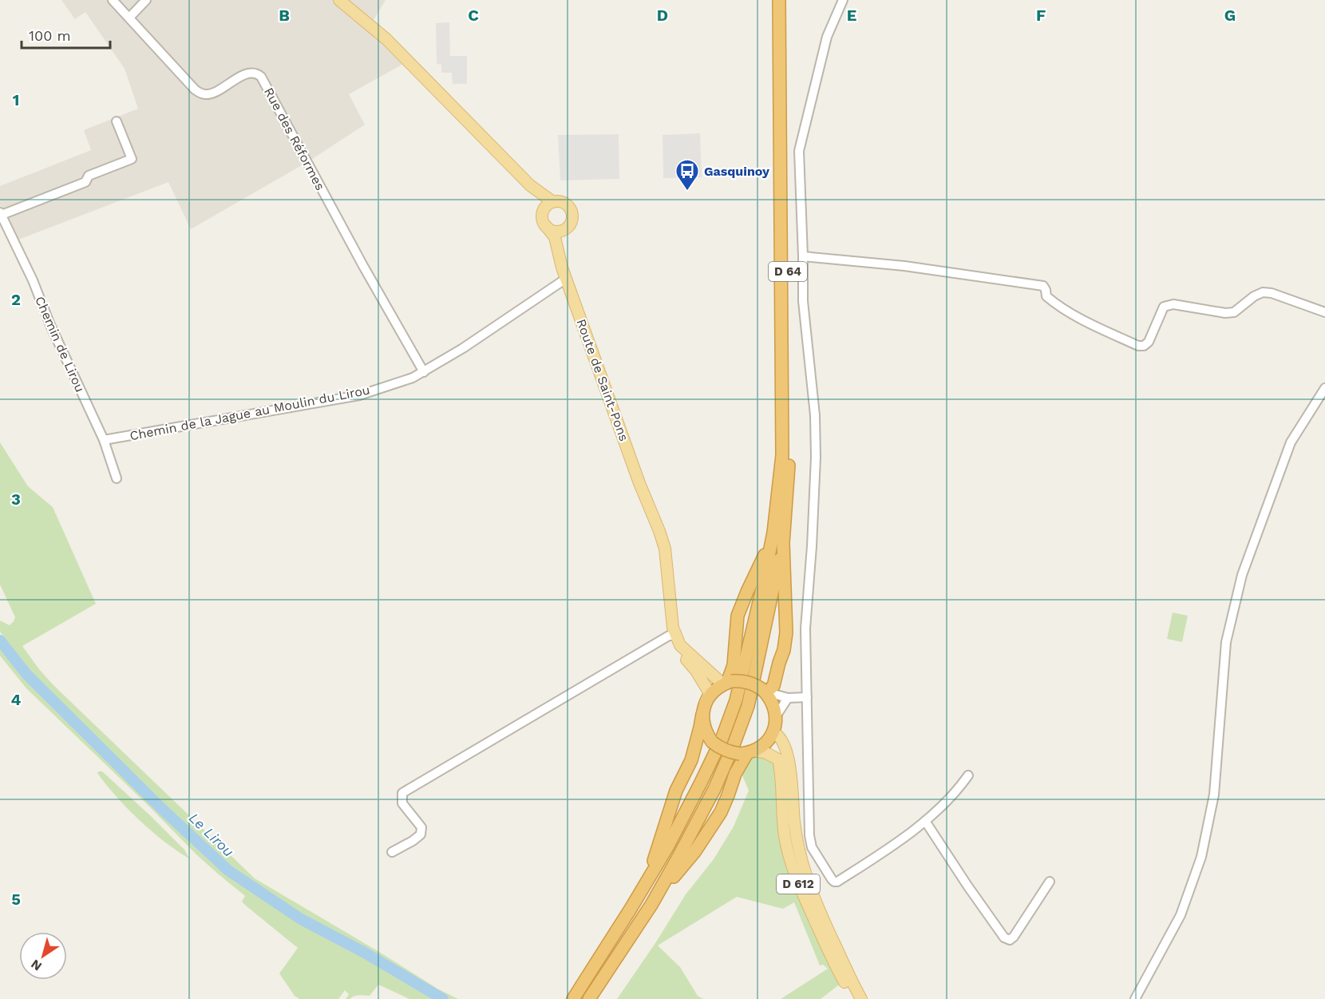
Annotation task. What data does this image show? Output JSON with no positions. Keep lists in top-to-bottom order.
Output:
{
  "streets": {
    "highway": ["D 64"],
    "main road": ["Route de Saint-Pons", "D 612"],
    "street": ["Rue des Réformes", "Chemin de Lirou", "Chemin de la Jague au Moulin du Lirou"]
  },
  "crossings": [
    ["Rue des Réformes", "Chemin de la Jague au Moulin du Lirou"],
    ["D 64", "Route de Saint-Pons"],
    ["D 64", "D 612"],
    ["Chemin de Lirou", "Chemin de la Jague au Moulin du Lirou"],
    ["Route de Saint-Pons", "Chemin de la Jague au Moulin du Lirou"],
    ["Route de Saint-Pons", "D 612"]
  ],
  "water": ["Le Lirou"],
  "places": {
    "bus stop": ["Gasquinoy"]
  },
  "scale_bar": "100 m",
  "north": "bottom left",
  "grid": {
    "columns": [
      "B",
      "C",
      "D",
      "E",
      "F",
      "G"
    ],
    "rows": [
      "1",
      "2",
      "3",
      "4",
      "5"
    ]
  }
}
